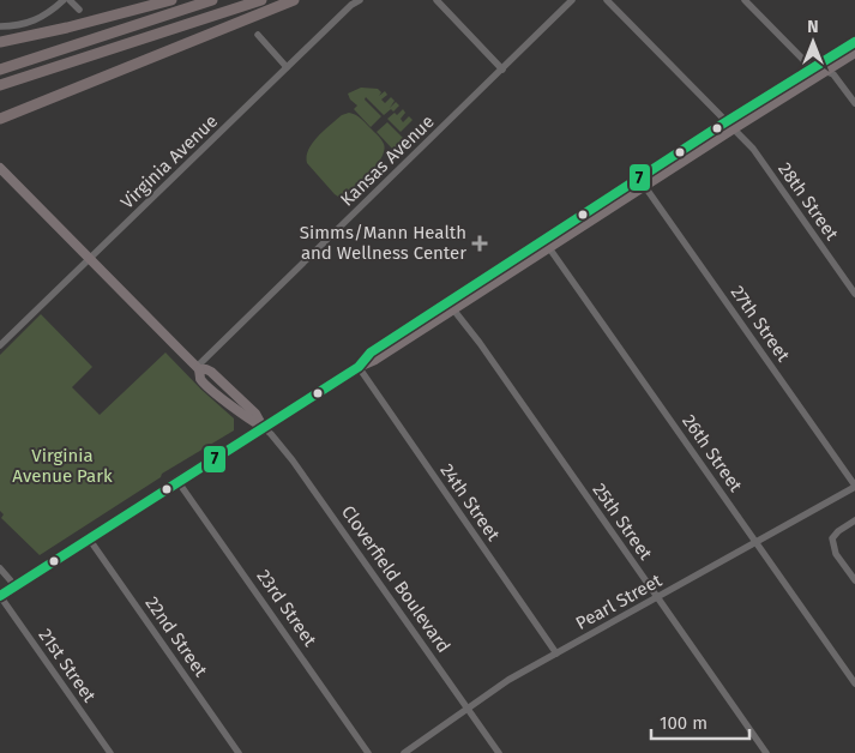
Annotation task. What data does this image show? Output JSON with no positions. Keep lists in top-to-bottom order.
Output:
{
  "streets": {
    "main road": ["Cloverfield Boulevard"],
    "street": [
      "Kansas Avenue",
      "Virginia Avenue",
      "28th Street",
      "27th Street",
      "26th Street",
      "24th Street",
      "25th Street",
      "Pearl Street",
      "23rd Street",
      "22nd Street",
      "21st Street"
    ]
  },
  "crossings": [
    ["Kansas Avenue", "Cloverfield Boulevard"],
    ["Virginia Avenue", "Cloverfield Boulevard"],
    ["27th Street", "Pearl Street"],
    ["26th Street", "Pearl Street"],
    ["24th Street", "Pearl Street"],
    ["25th Street", "Pearl Street"],
    ["Cloverfield Boulevard", "Pearl Street"]
  ],
  "parks": ["Virginia Avenue Park"],
  "places": {
    "health": ["Simms/Mann Health and Wellness Center"]
  },
  "lines": ["transit line 7"],
  "scale_bar": "100 m",
  "north": "top"
}
